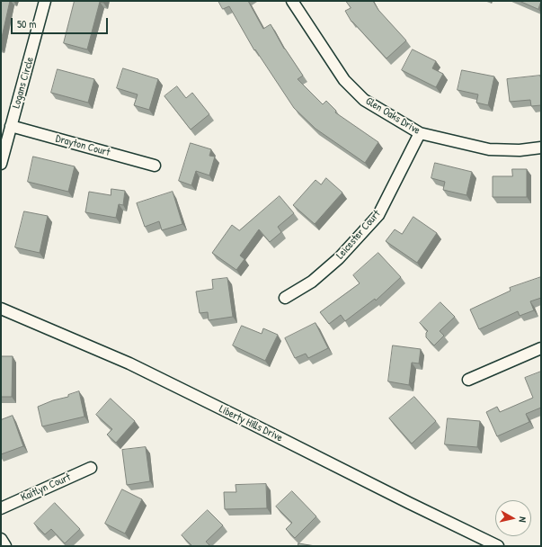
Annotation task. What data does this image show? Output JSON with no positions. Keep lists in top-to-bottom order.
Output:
{
  "streets": {
    "street": [
      "Logans Circle",
      "Glen Oaks Drive",
      "Drayton Court",
      "Leicester Court",
      "Liberty Hills Drive",
      "Kaitlyn Court"
    ]
  },
  "crossings": [
    ["Logans Circle", "Drayton Court"],
    ["Glen Oaks Drive", "Leicester Court"]
  ],
  "scale_bar": "50 m",
  "north": "right"
}
